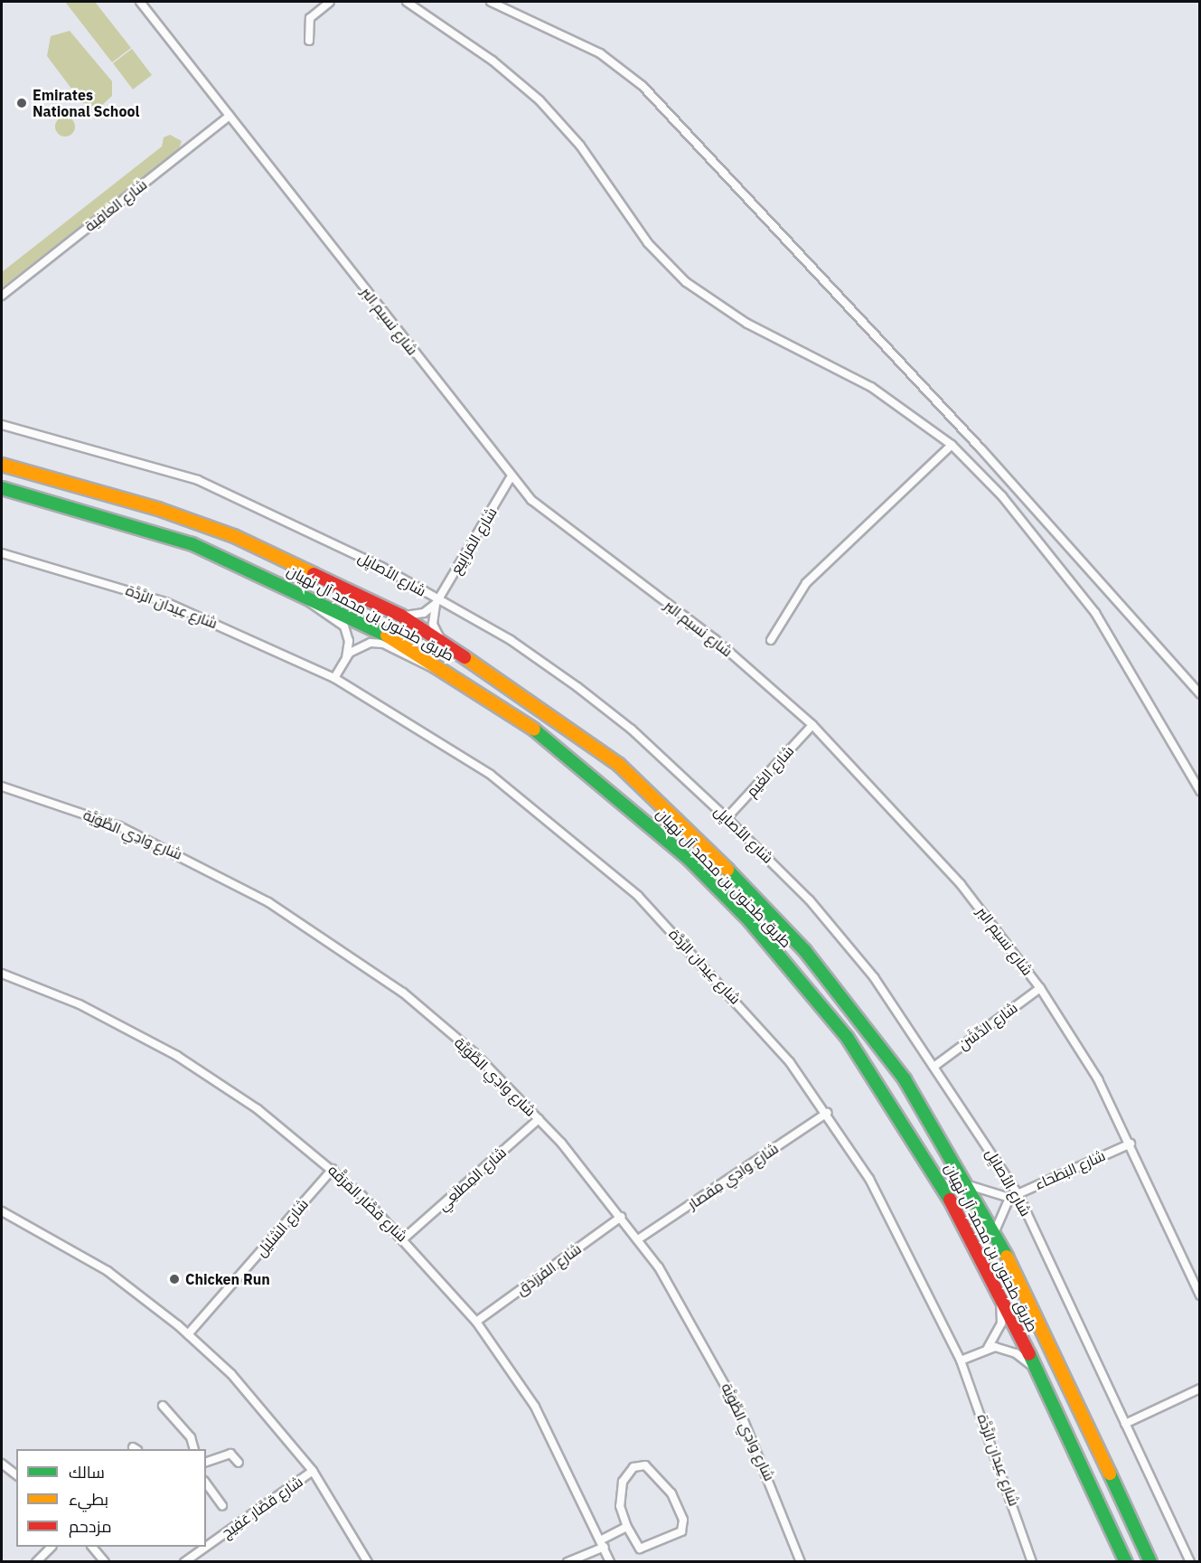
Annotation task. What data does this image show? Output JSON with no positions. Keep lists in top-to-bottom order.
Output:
{
  "streets": {
    "main road": ["طريق طحنون بن محمد آل نهيان"],
    "street": [
      "شارع العافِية",
      "شارع نسيم البر",
      "شارع المَرابِيع",
      "شارع الأصايِل",
      "شارع عِيدان الرَّدَّة",
      "شارع الغَيم",
      "شارع وادِي الطِّوَيَّة",
      "شارع الدِّشَن",
      "شارع البَطحاء",
      "شارع وادِي مِقصار",
      "شارع المِطلَعِي",
      "شارع قصَّار المَرَقَّه",
      "شارع الشليل",
      "شارع الفَرَزدَق",
      "شارع قصَّار عَفِيج"
    ]
  },
  "crossings": [
    ["شارع العافِية", "شارع نسيم البر"],
    ["شارع نسيم البر", "شارع المَرابِيع"],
    ["شارع نسيم البر", "شارع الغَيم"],
    ["شارع نسيم البر", "شارع الدِّشَن"],
    ["شارع نسيم البر", "شارع البَطحاء"],
    ["شارع المَرابِيع", "شارع الأصايِل"],
    ["شارع الأصايِل", "شارع الغَيم"],
    ["شارع الأصايِل", "شارع الدِّشَن"],
    ["شارع الأصايِل", "شارع البَطحاء"],
    ["شارع عِيدان الرَّدَّة", "شارع وادِي مِقصار"],
    ["شارع وادِي الطِّوَيَّة", "شارع وادِي مِقصار"],
    ["شارع وادِي الطِّوَيَّة", "شارع المِطلَعِي"],
    ["شارع وادِي الطِّوَيَّة", "شارع الفَرَزدَق"],
    ["شارع المِطلَعِي", "شارع قصَّار المَرَقَّه"],
    ["شارع قصَّار المَرَقَّه", "شارع الشليل"],
    ["شارع قصَّار المَرَقَّه", "شارع الفَرَزدَق"]
  ],
  "places": ["Emirates National School", "Chicken Run"],
  "legend": ["سالك", "بطيء", "مزدحم"]
}
